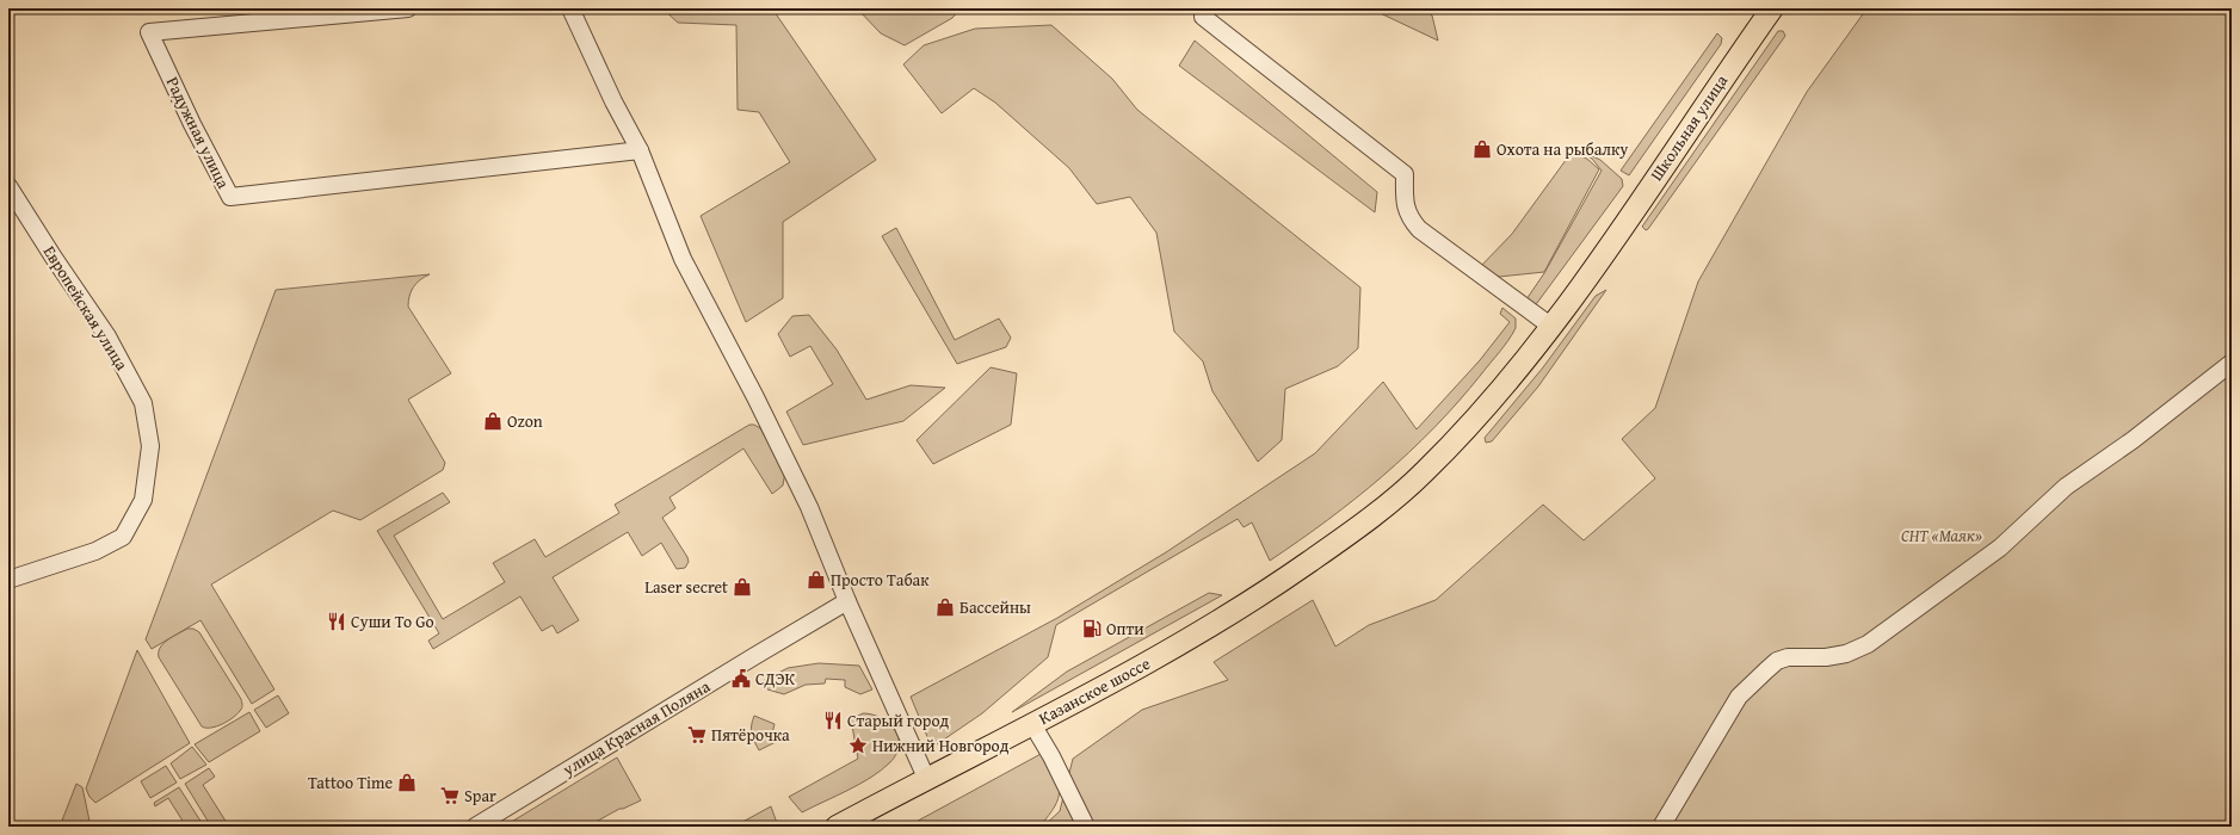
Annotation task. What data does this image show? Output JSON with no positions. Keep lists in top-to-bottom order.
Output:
{
  "streets": {
    "main road": ["Школьная улица", "Казанское шоссе"],
    "street": ["Радужная улица", "Европейская улица", "улица Красная Поляна"]
  },
  "crossings": [
    ["Школьная улица", "Казанское шоссе"]
  ],
  "parks": ["СНТ «Маяк»"],
  "places": {
    "shop": [
      "Охота на рыбалку",
      "Ozon",
      "Просто Табак",
      "Laser secret",
      "Бассейны",
      "Tattoo Time"
    ],
    "restaurant": ["Суши To Go", "Старый город"],
    "fuel station": ["Опти"],
    "public building": ["СДЭК"],
    "supermarket": ["Пятёрочка", "Spar"],
    "place": ["Нижний Новгород"]
  }
}
